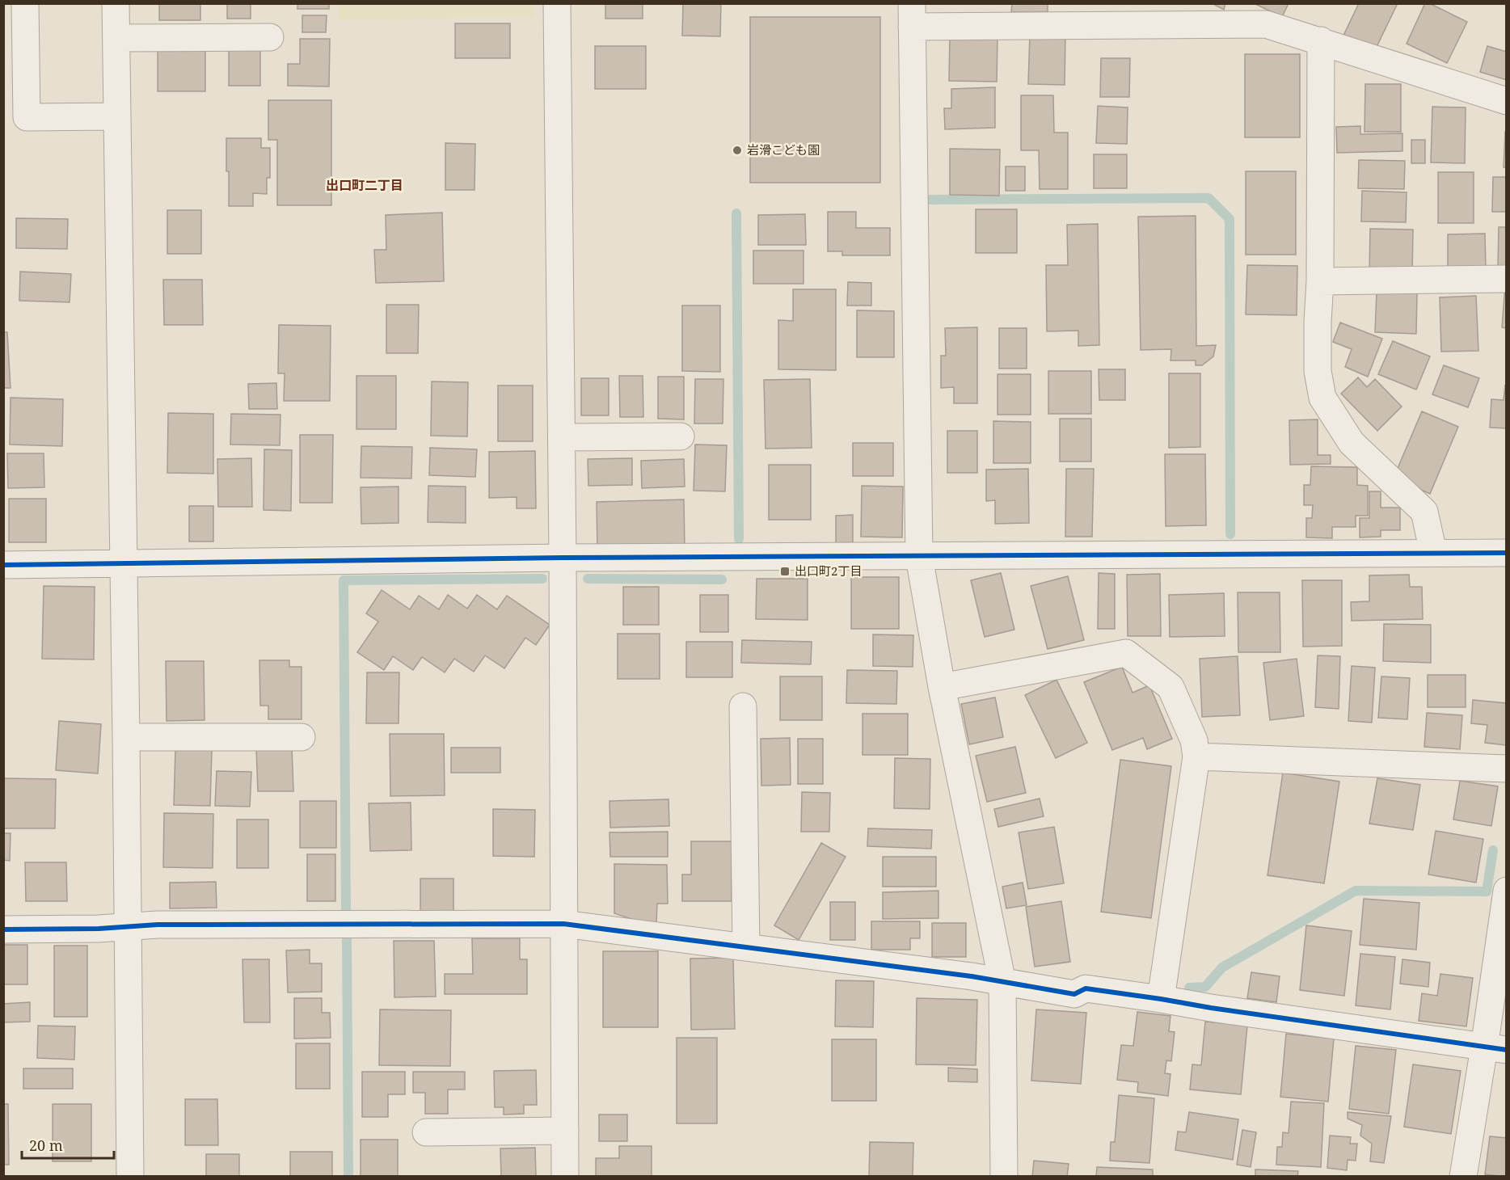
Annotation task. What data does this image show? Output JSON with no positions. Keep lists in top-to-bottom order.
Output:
{
  "districts": ["出口町二丁目"],
  "places": {
    "other": ["岩滑こども園"],
    "transit": ["出口町2丁目"]
  },
  "scale_bar": "20 m"
}
